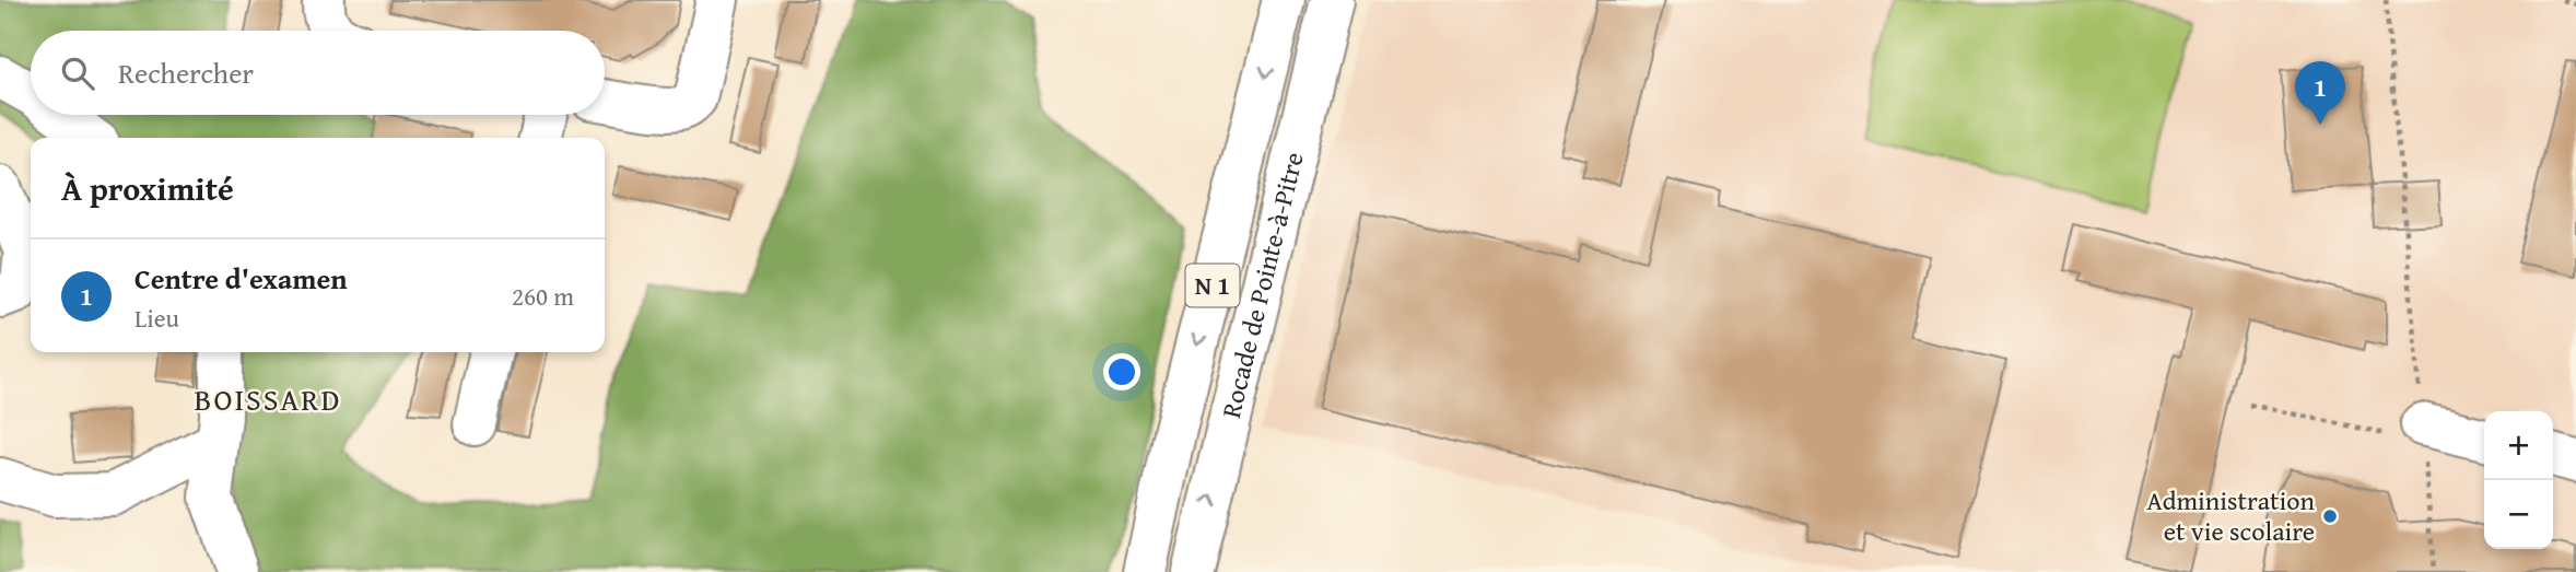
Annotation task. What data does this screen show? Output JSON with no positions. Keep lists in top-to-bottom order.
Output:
{
  "streets": {
    "main road": ["N 1", "Rocade de Pointe-à-Pitre"]
  },
  "districts": ["BOISSARD"],
  "places": ["Administration et vie scolaire"],
  "page": {
    "search": "Rechercher",
    "pins": "1",
    "heading": "À proximité",
    "list": [
      {
        "mark": "1",
        "name": "Centre d'examen",
        "note": "Lieu",
        "value": "260 m"
      }
    ],
    "map_buttons": ["+", "−"]
  }
}
